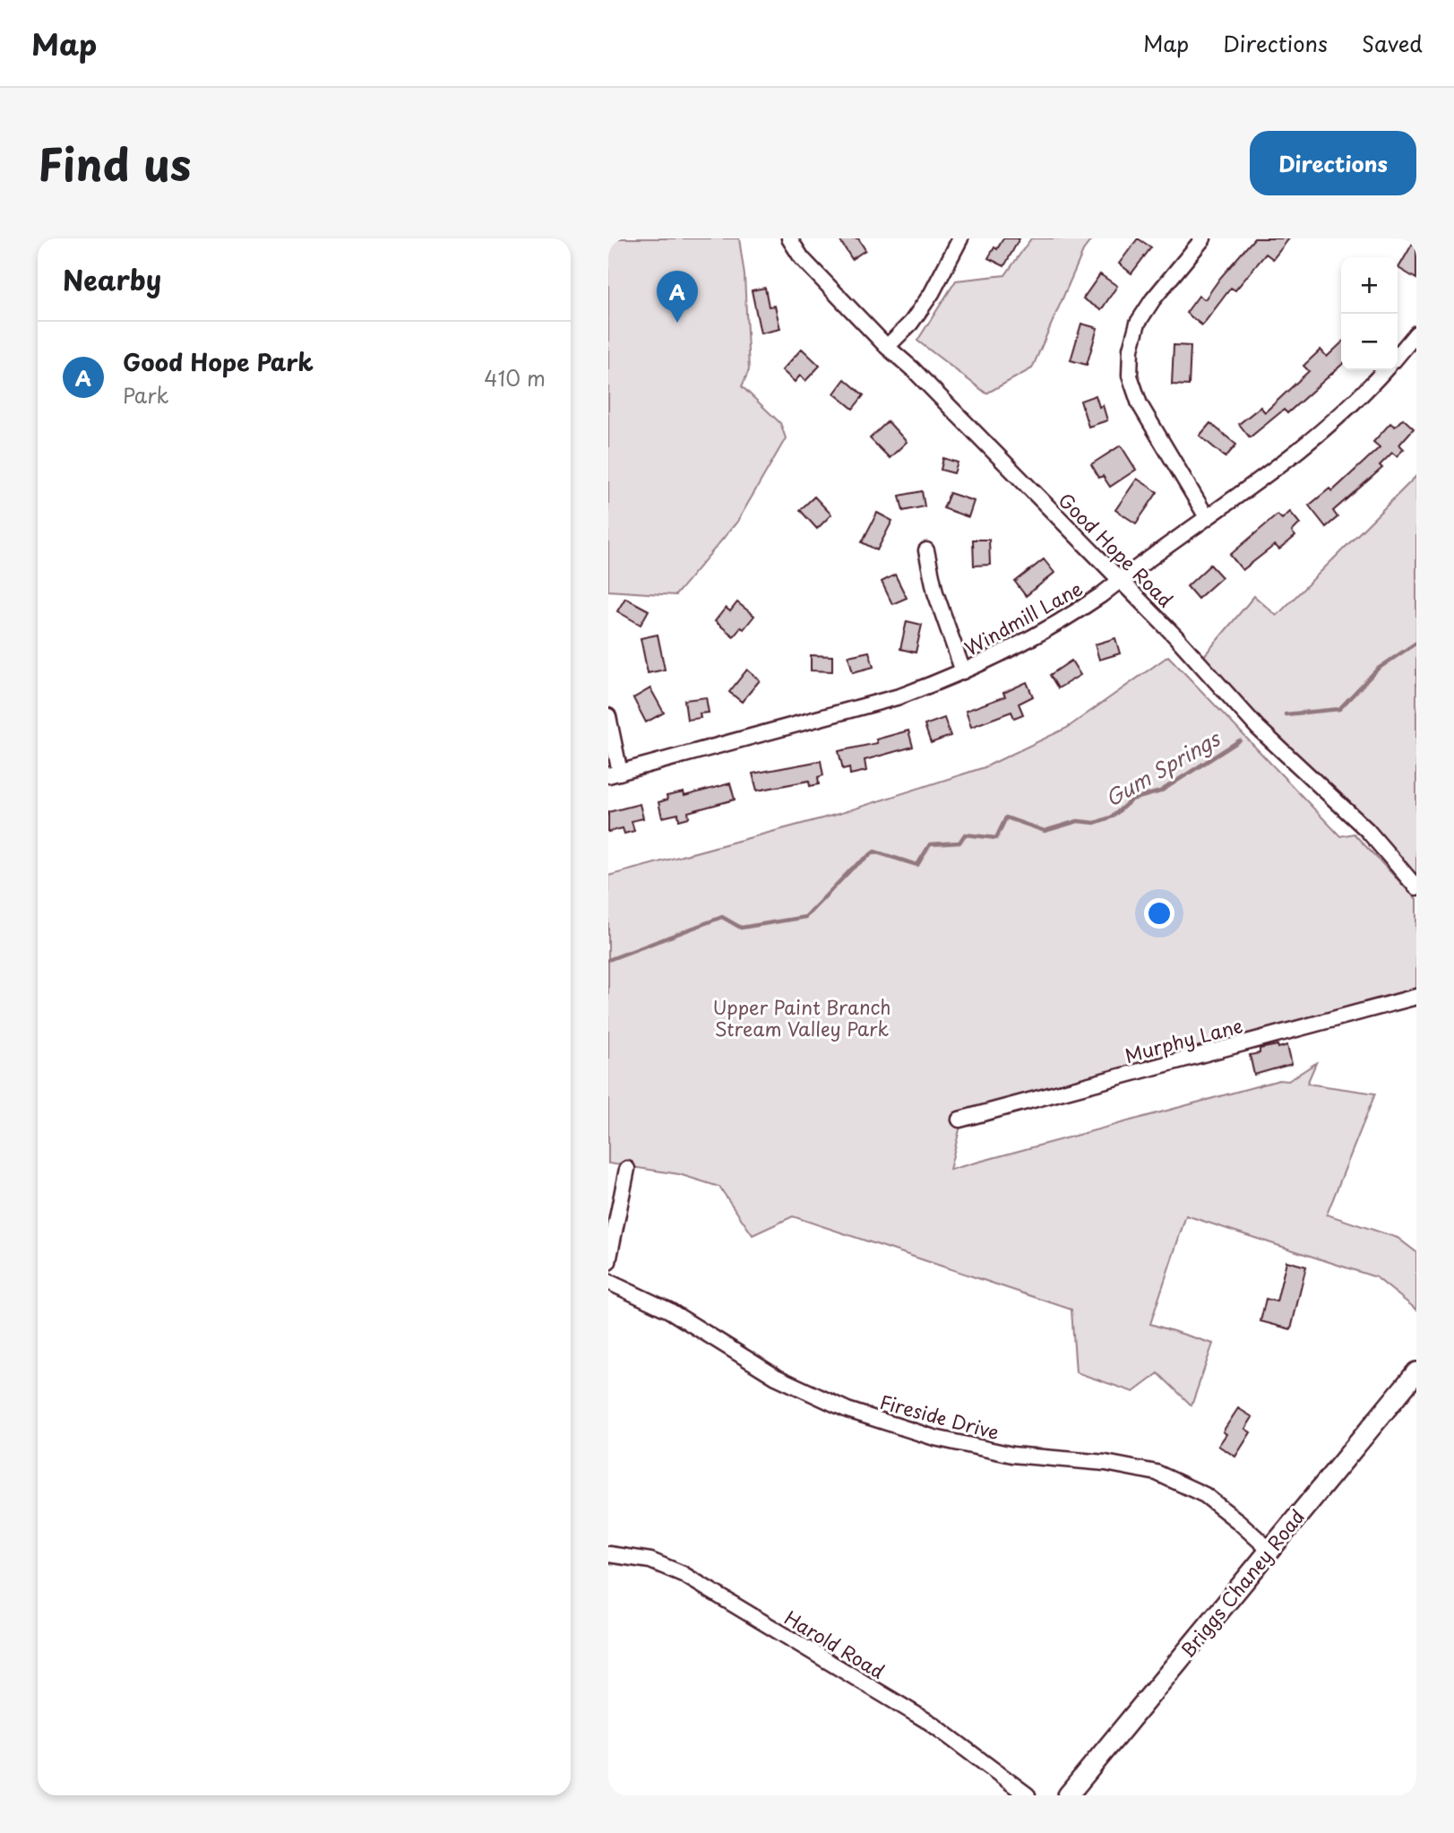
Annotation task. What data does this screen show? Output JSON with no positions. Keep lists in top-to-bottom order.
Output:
{
  "streets": {
    "main road": ["Briggs Chaney Road"],
    "street": [
      "Good Hope Road",
      "Windmill Lane",
      "Murphy Lane",
      "Fireside Drive",
      "Harold Road"
    ]
  },
  "crossings": [
    ["Good Hope Road", "Windmill Lane"],
    ["Fireside Drive", "Briggs Chaney Road"]
  ],
  "water": ["Gum Springs"],
  "parks": ["Upper Paint Branch Stream Valley Park"],
  "page": {
    "header": "Map",
    "nav": ["Map", "Directions", "Saved"],
    "title": "Find us",
    "buttons": "Directions",
    "heading": "Nearby",
    "map_buttons": ["+", "−"],
    "pins": "A",
    "list": [
      {
        "mark": "A",
        "name": "Good Hope Park",
        "note": "Park",
        "value": "410 m"
      }
    ]
  }
}
